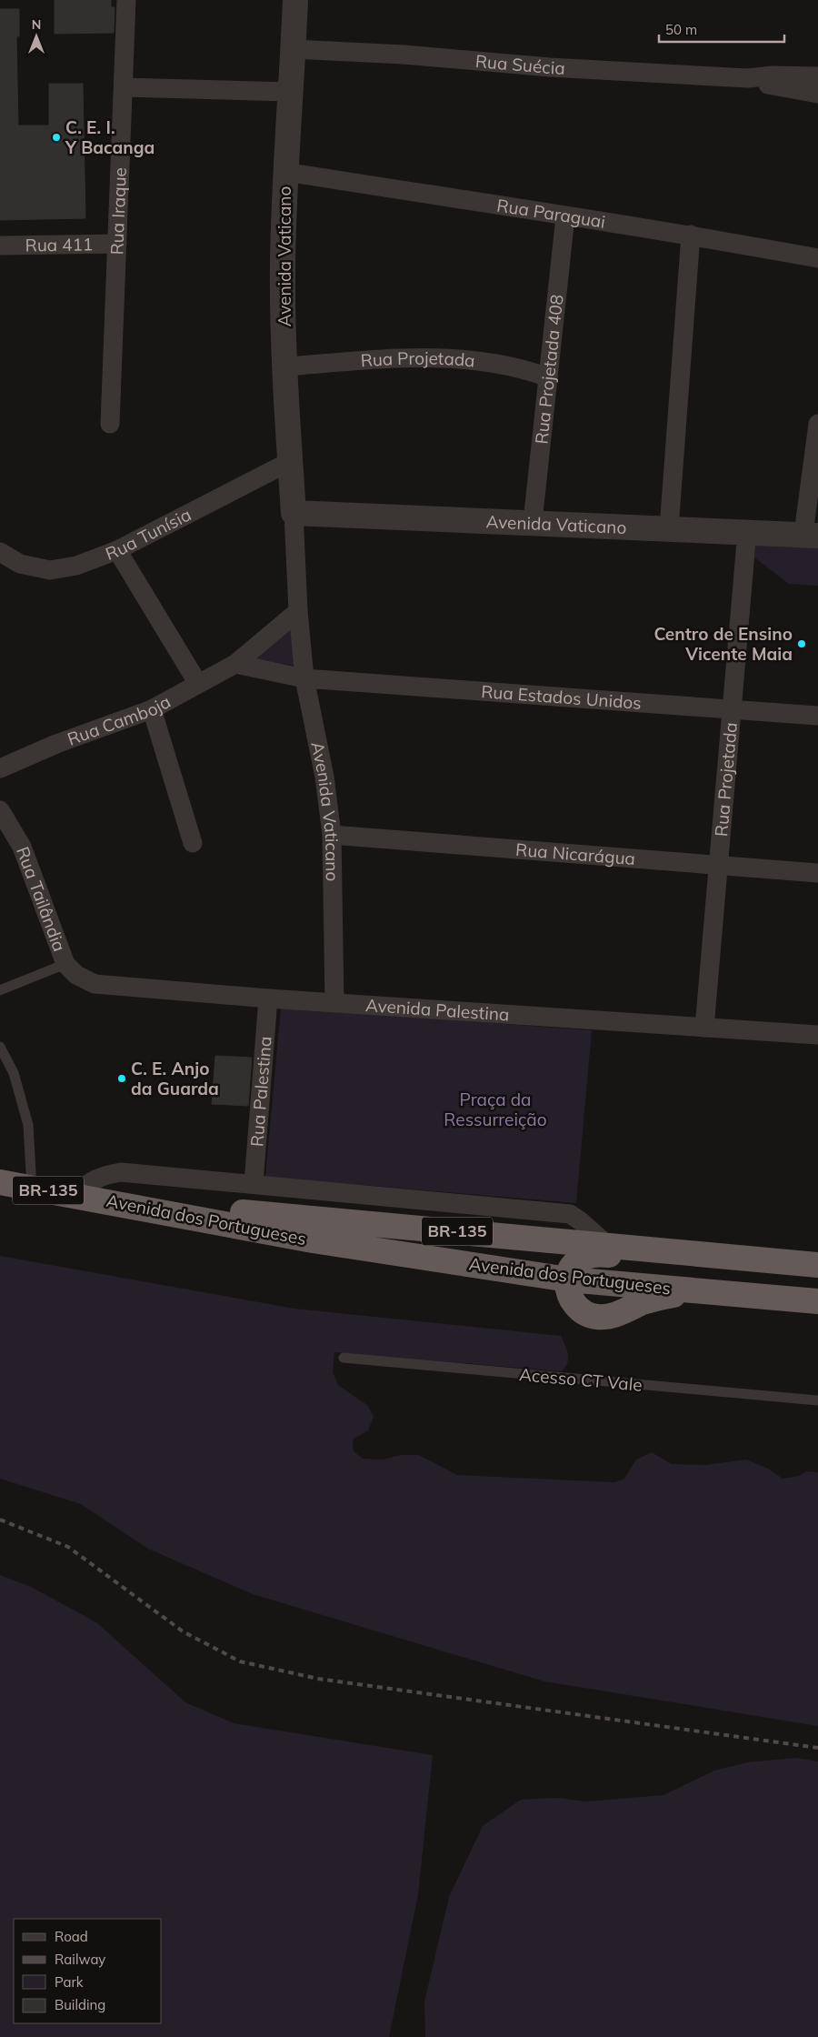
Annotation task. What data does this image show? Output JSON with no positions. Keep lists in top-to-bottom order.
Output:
{
  "streets": {
    "highway": ["BR-135", "Avenida dos Portugueses"],
    "street": [
      "Rua Suécia",
      "Rua Iraque",
      "Rua Paraguai",
      "Rua 411",
      "Avenida Vaticano",
      "Rua Projetada",
      "Rua Projetada 408",
      "Rua Tunísia",
      "Rua Estados Unidos",
      "Rua Camboja",
      "Rua Nicarágua",
      "Rua Tailândia",
      "Avenida Palestina",
      "Rua Palestina"
    ],
    "lane": ["Acesso CT Vale"]
  },
  "crossings": [
    ["Rua Suécia", "Avenida Vaticano"],
    ["Rua Iraque", "Rua 411"],
    ["Rua Paraguai", "Avenida Vaticano"],
    ["Rua Paraguai", "Rua Projetada 408"],
    ["Avenida Vaticano", "Rua Projetada"],
    ["Avenida Vaticano", "Rua Projetada 408"],
    ["Avenida Vaticano", "Rua Tunísia"],
    ["Avenida Vaticano", "Rua Estados Unidos"],
    ["Avenida Vaticano", "Rua Camboja"],
    ["Avenida Vaticano", "Rua Nicarágua"],
    ["Avenida Vaticano", "Avenida Palestina"],
    ["Rua Projetada", "Rua Projetada 408"],
    ["Rua Projetada", "Rua Estados Unidos"],
    ["Rua Projetada", "Rua Nicarágua"],
    ["Rua Projetada", "Avenida Palestina"],
    ["Rua Tailândia", "Avenida Palestina"],
    ["Avenida Palestina", "Rua Palestina"],
    ["BR-135", "Avenida dos Portugueses"]
  ],
  "parks": ["Praça da Ressurreição"],
  "places": ["C. E. I. Y Bacanga", "Centro de Ensino Vicente Maia", "C. E. Anjo da Guarda"],
  "legend": [
    "Road",
    "Railway",
    "Park",
    "Building"
  ],
  "scale_bar": "50 m",
  "north": "top"
}
